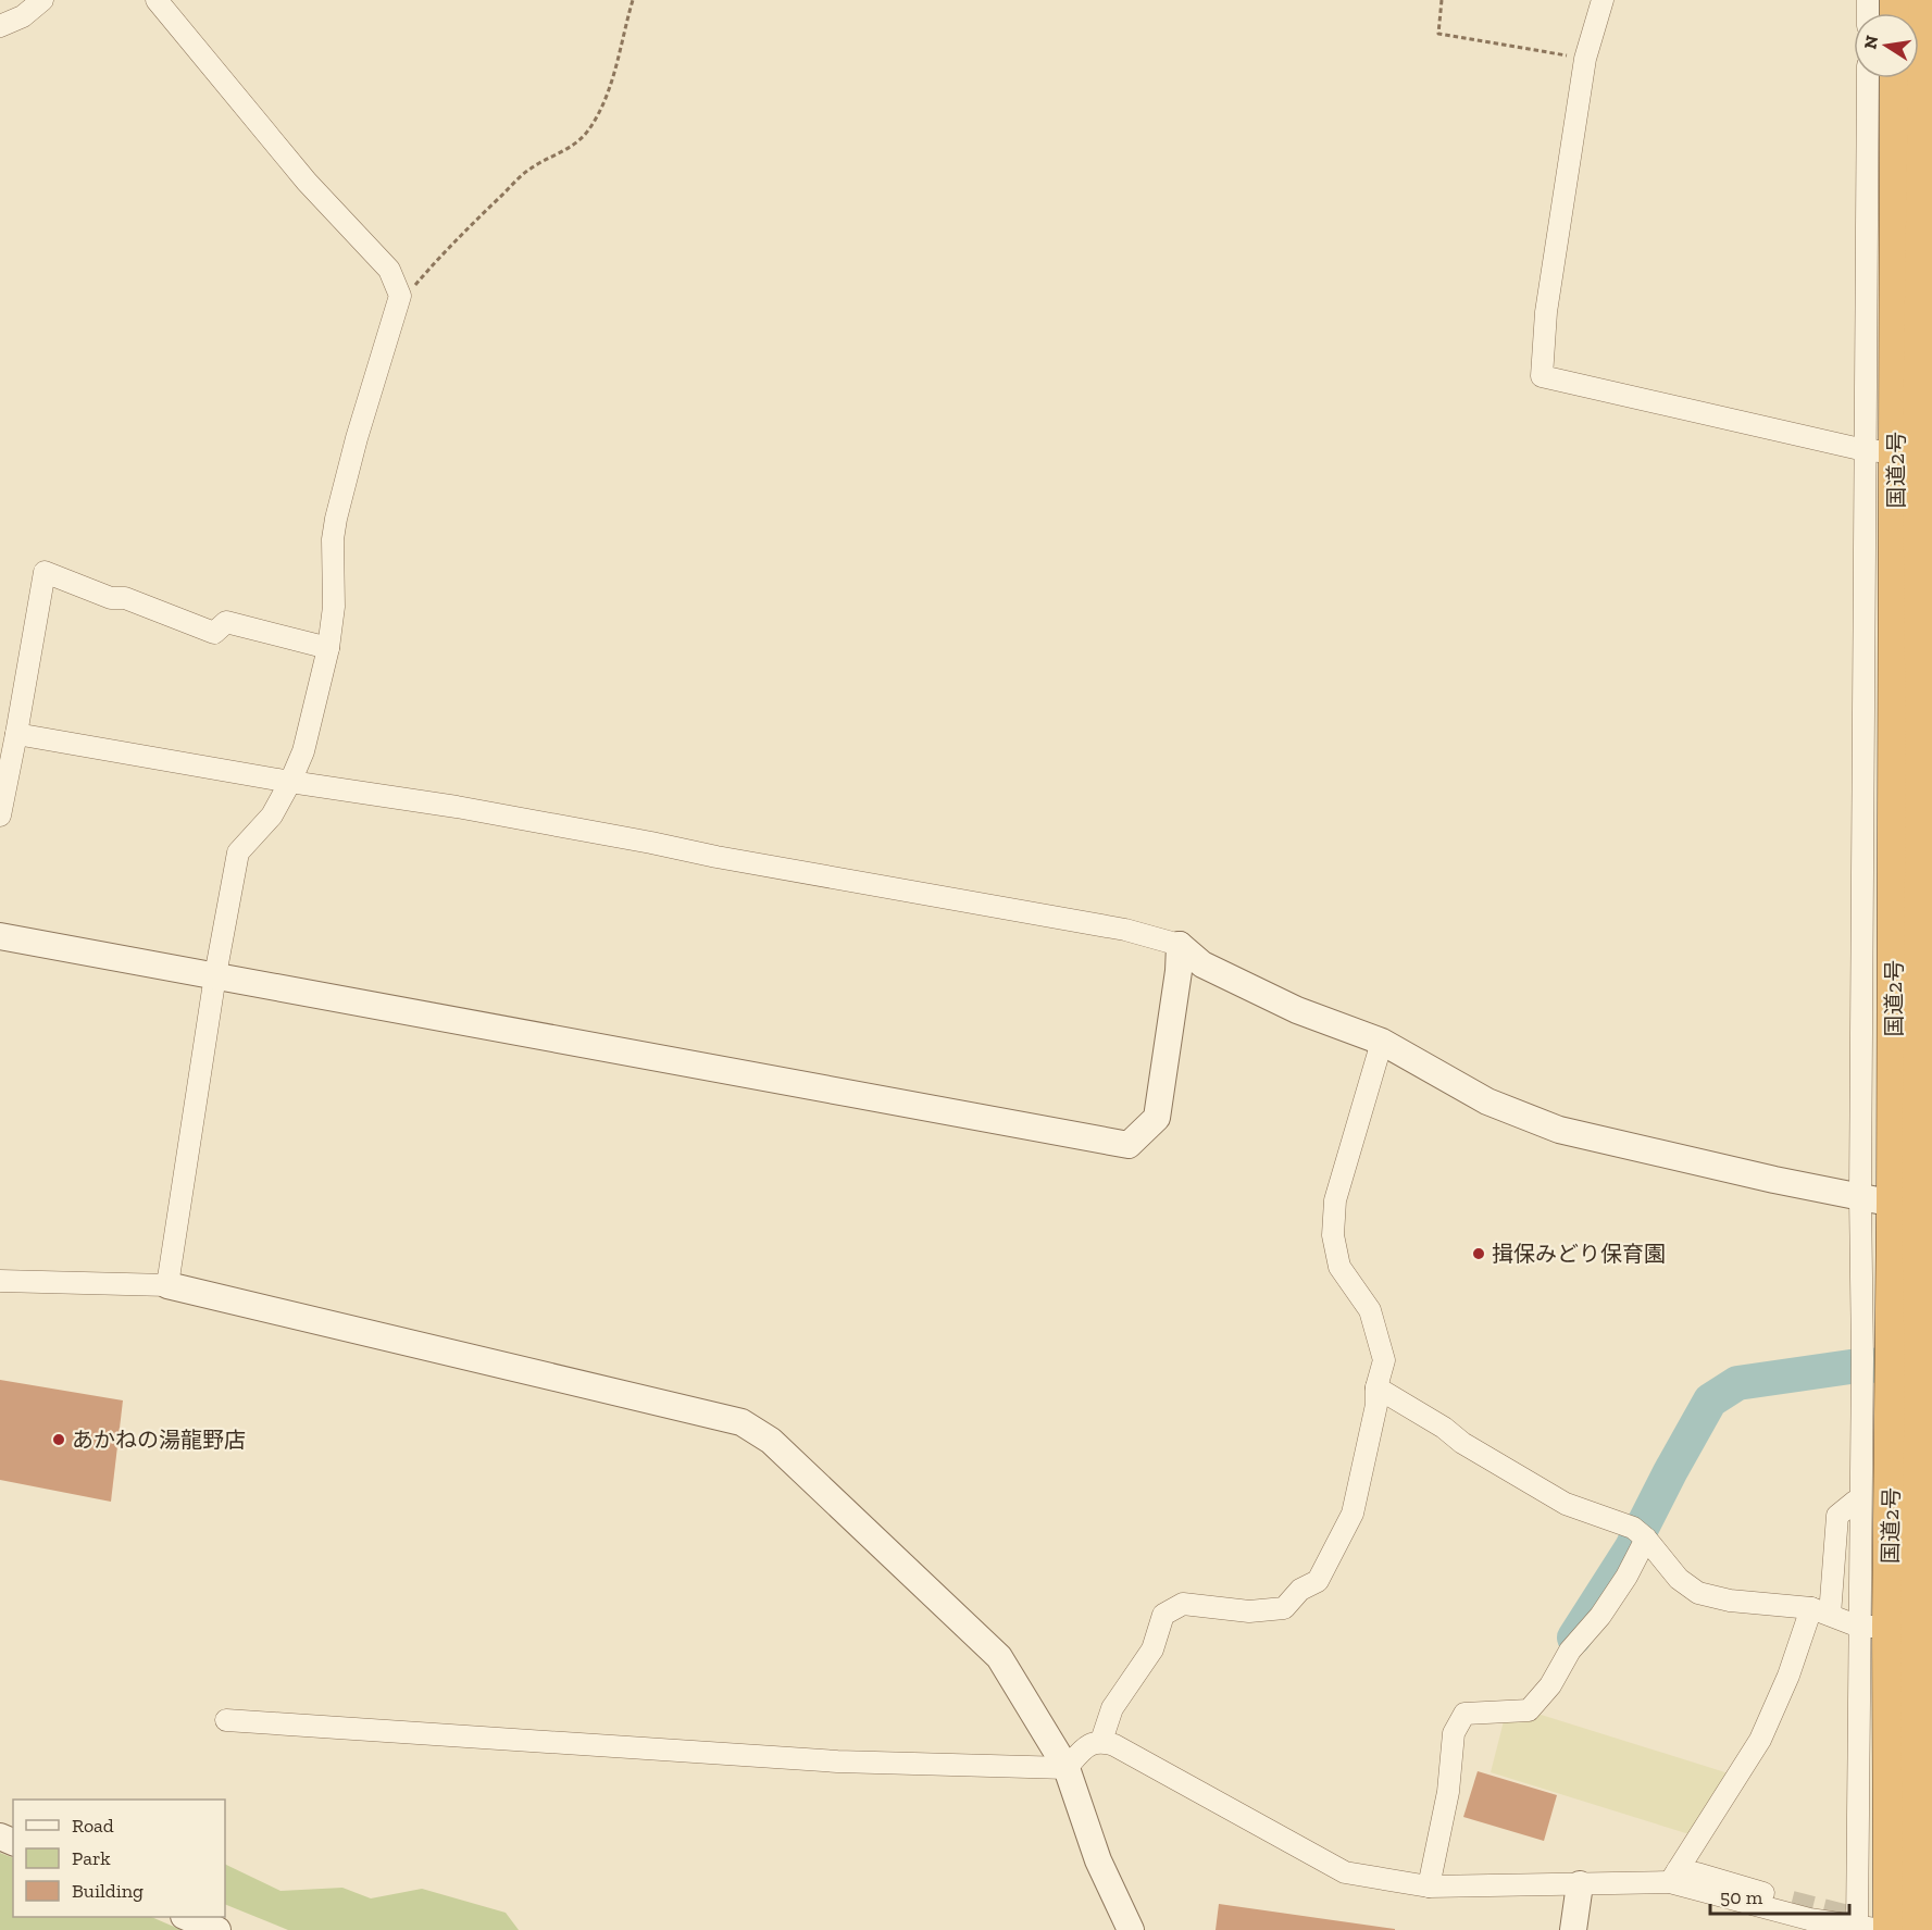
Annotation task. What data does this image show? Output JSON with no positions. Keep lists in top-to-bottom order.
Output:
{
  "streets": {
    "highway": ["国道2号"]
  },
  "places": ["揖保みどり保育園", "あかねの湯龍野店"],
  "legend": ["Road", "Park", "Building"],
  "scale_bar": "50 m",
  "north": "left"
}
